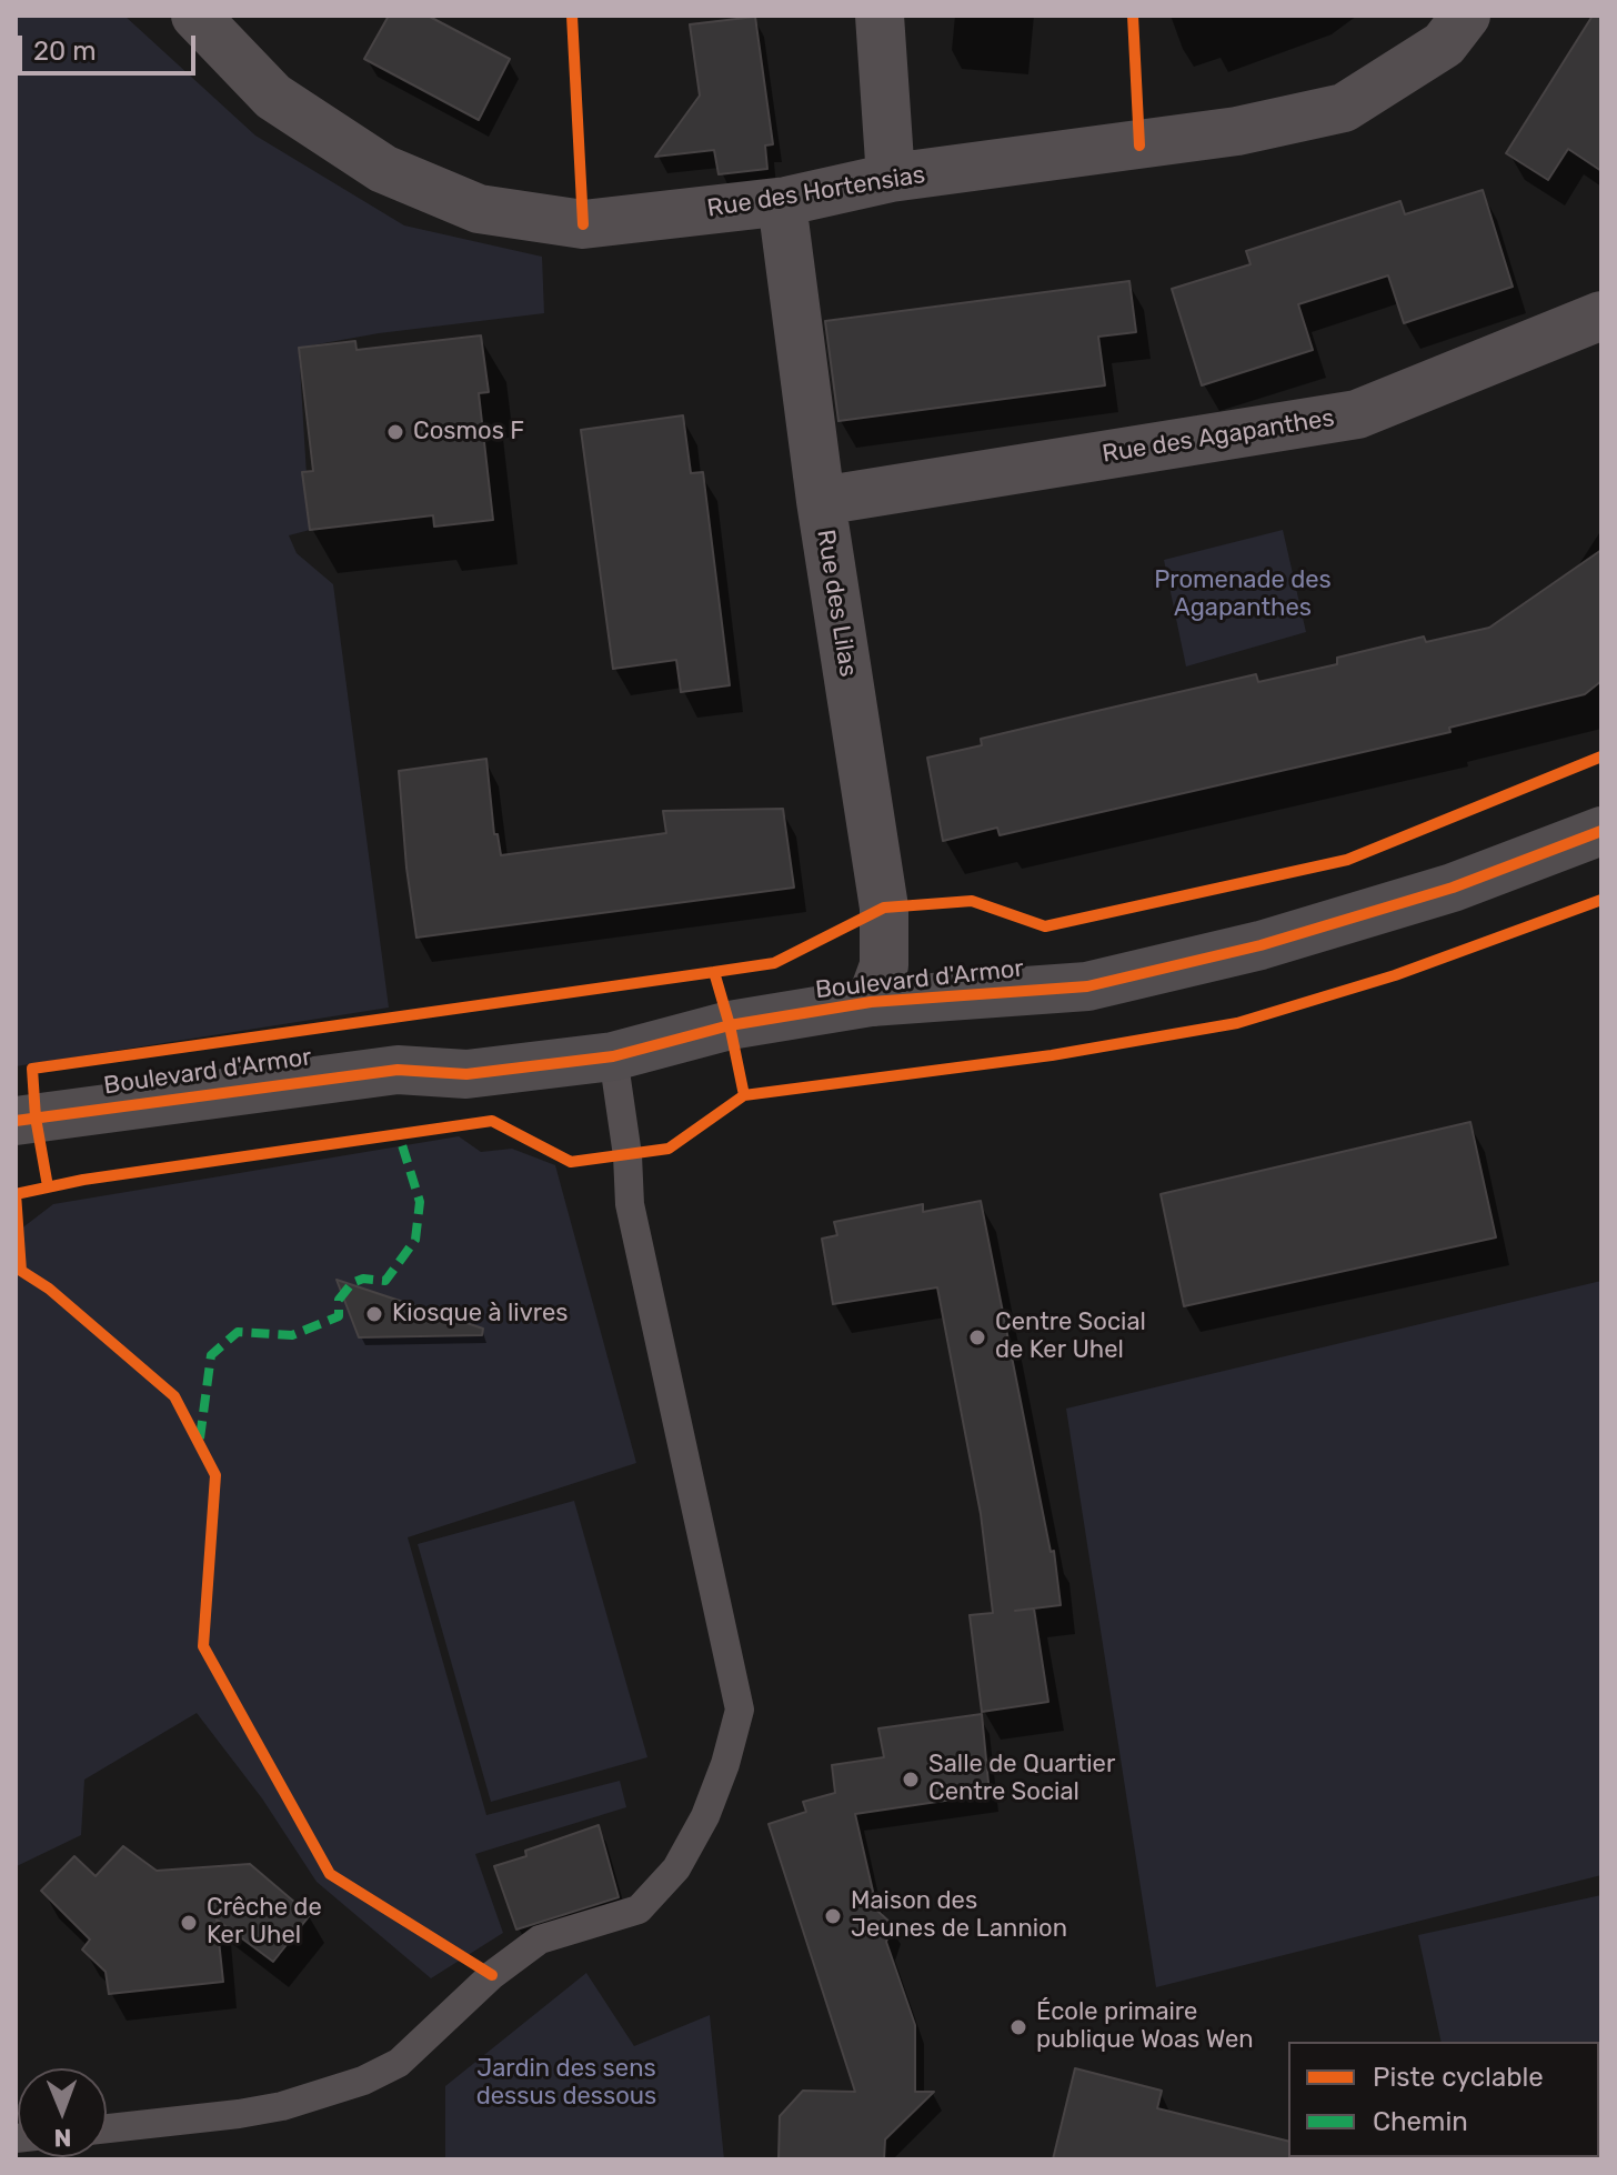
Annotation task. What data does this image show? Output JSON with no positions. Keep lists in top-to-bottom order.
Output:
{
  "streets": {
    "main road": ["Boulevard d'Armor"],
    "street": ["Rue des Hortensias", "Rue des Agapanthes", "Rue des Lilas"]
  },
  "crossings": [
    ["Rue des Hortensias", "Rue des Lilas"],
    ["Rue des Agapanthes", "Rue des Lilas"],
    ["Rue des Lilas", "Boulevard d'Armor"]
  ],
  "parks": ["Promenade des Agapanthes", "Jardin des sens dessus dessous"],
  "places": [
    "Cosmos F",
    "Kiosque à livres",
    "Centre Social de Ker Uhel",
    "Salle de Quartier Centre Social",
    "Maison des Jeunes de Lannion",
    "Crêche de Ker Uhel",
    "École primaire publique Woas Wen"
  ],
  "legend": ["Piste cyclable", "Chemin"],
  "scale_bar": "20 m",
  "north": "bottom"
}
